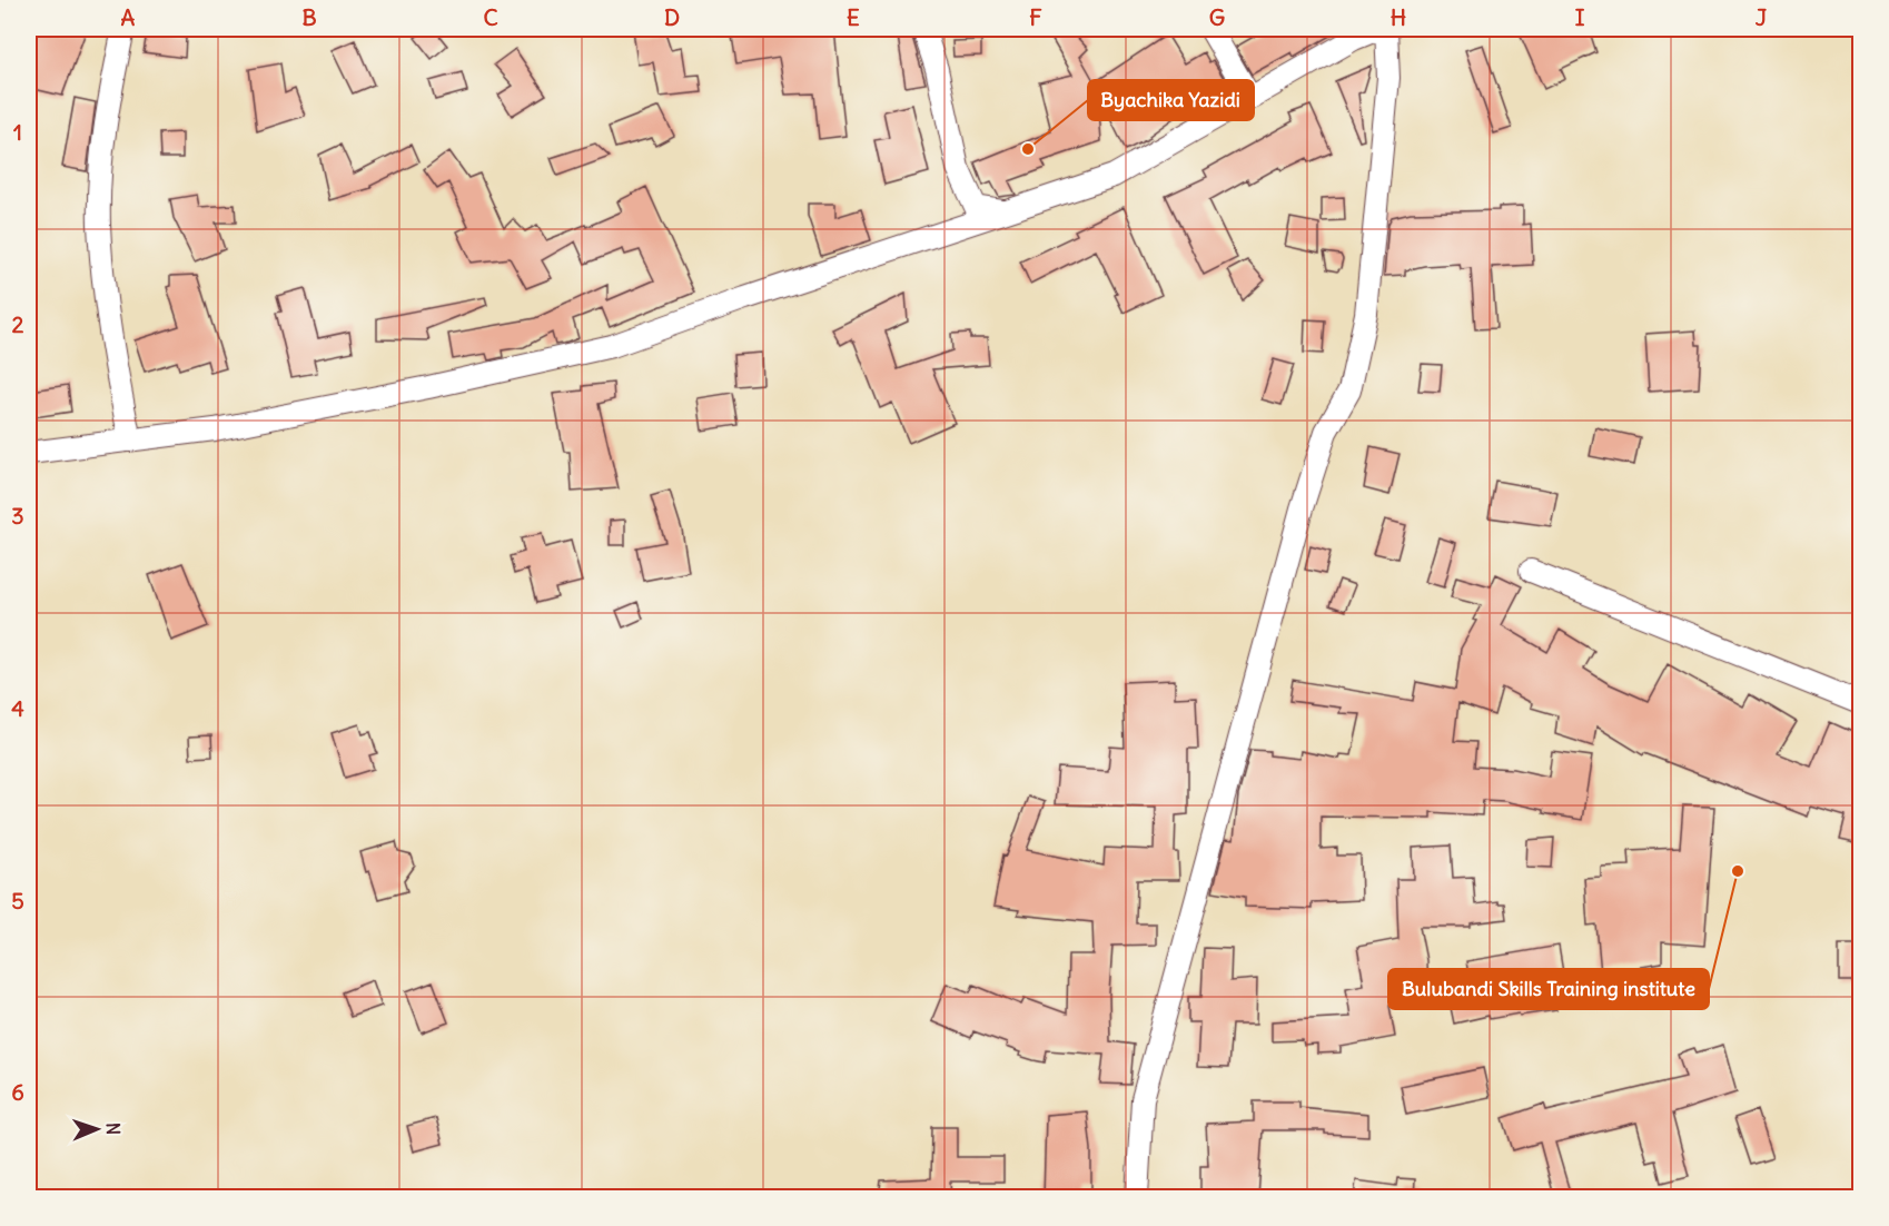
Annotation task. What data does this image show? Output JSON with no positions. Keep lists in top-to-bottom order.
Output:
{
  "places": ["Byachika Yazidi", "Bulubandi Skills Training institute"],
  "north": "right",
  "grid": {
    "columns": [
      "A",
      "B",
      "C",
      "D",
      "E",
      "F",
      "G",
      "H",
      "I",
      "J"
    ],
    "rows": [
      "1",
      "2",
      "3",
      "4",
      "5",
      "6"
    ]
  }
}
